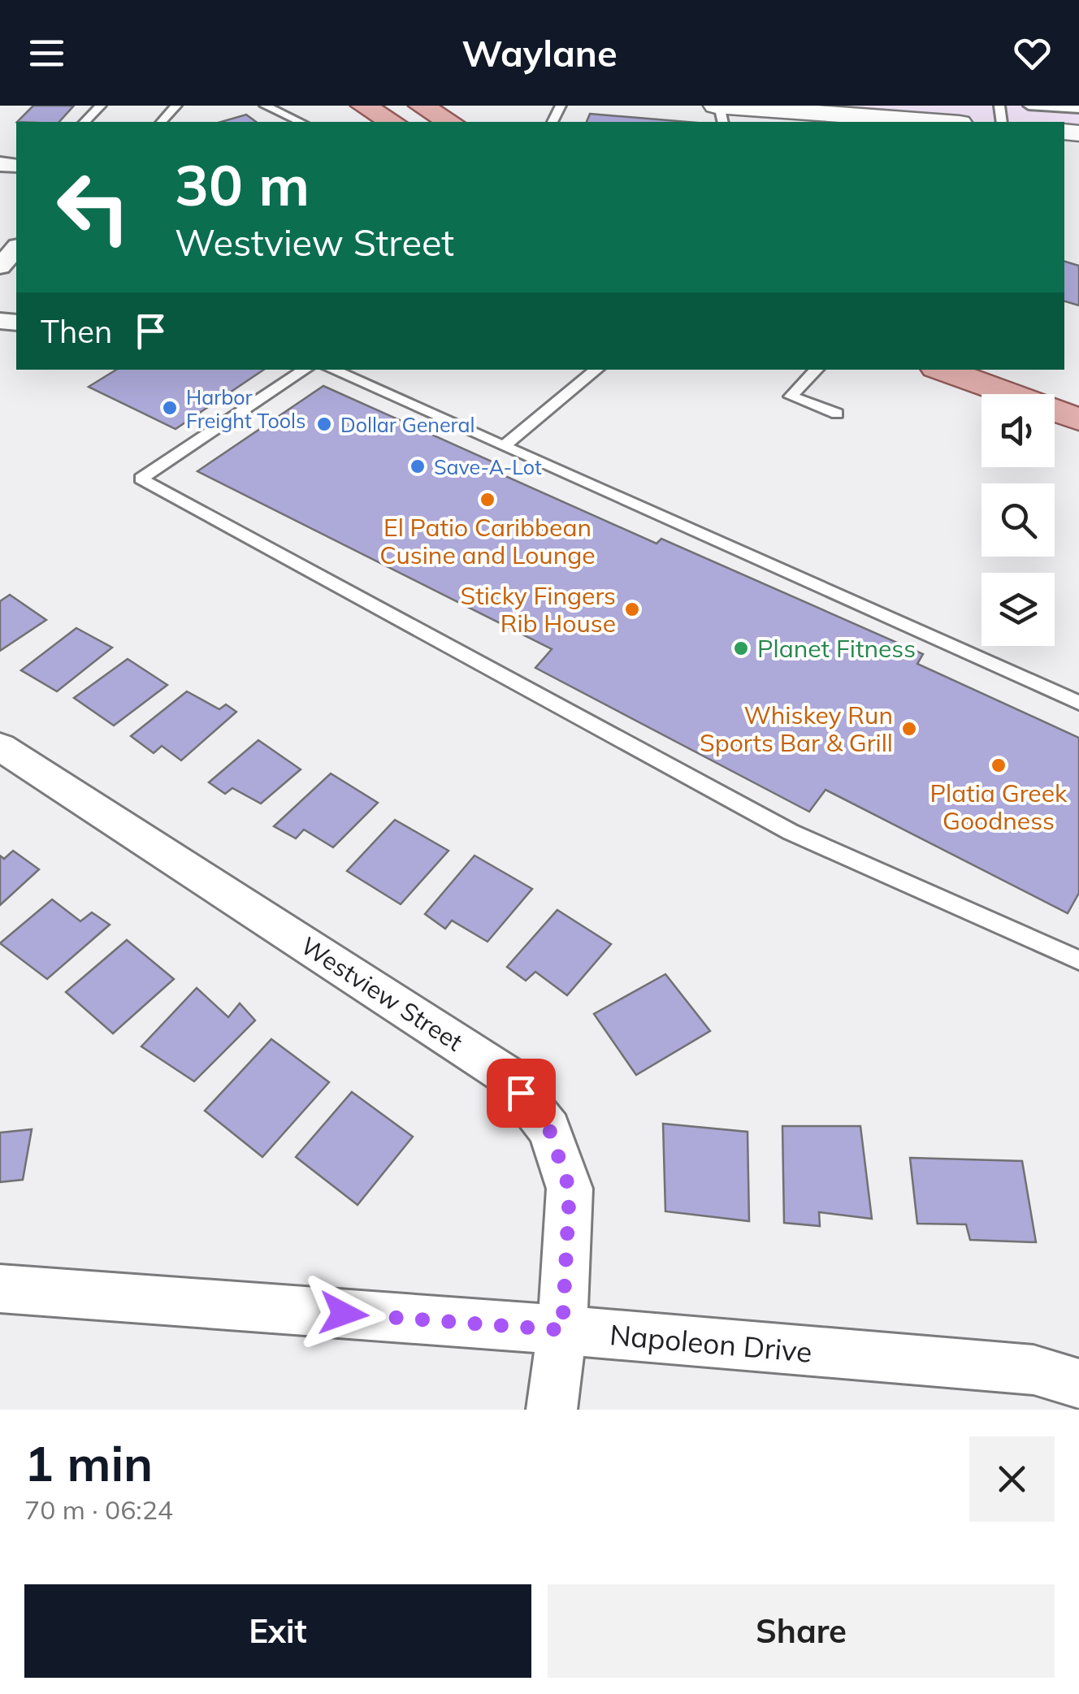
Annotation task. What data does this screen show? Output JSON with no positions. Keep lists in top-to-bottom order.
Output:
{
  "streets": {
    "street": ["Westview Street", "Napoleon Drive"]
  },
  "crossings": [
    ["Westview Street", "Napoleon Drive"]
  ],
  "places": [
    "Harbor Freight Tools",
    "Dollar General",
    "Save-A-Lot",
    "El Patio Caribbean Cusine and Lounge",
    "Sticky Fingers Rib House",
    "Planet Fitness",
    "Whiskey Run Sports Bar & Grill",
    "Platia Greek Goodness"
  ],
  "page": {
    "header": "Waylane",
    "turn": ["30 m", "Westview Street"],
    "then": "Then",
    "heading": ["1 min", "70 m · 06:24"],
    "buttons": ["Exit", "Share"]
  }
}
